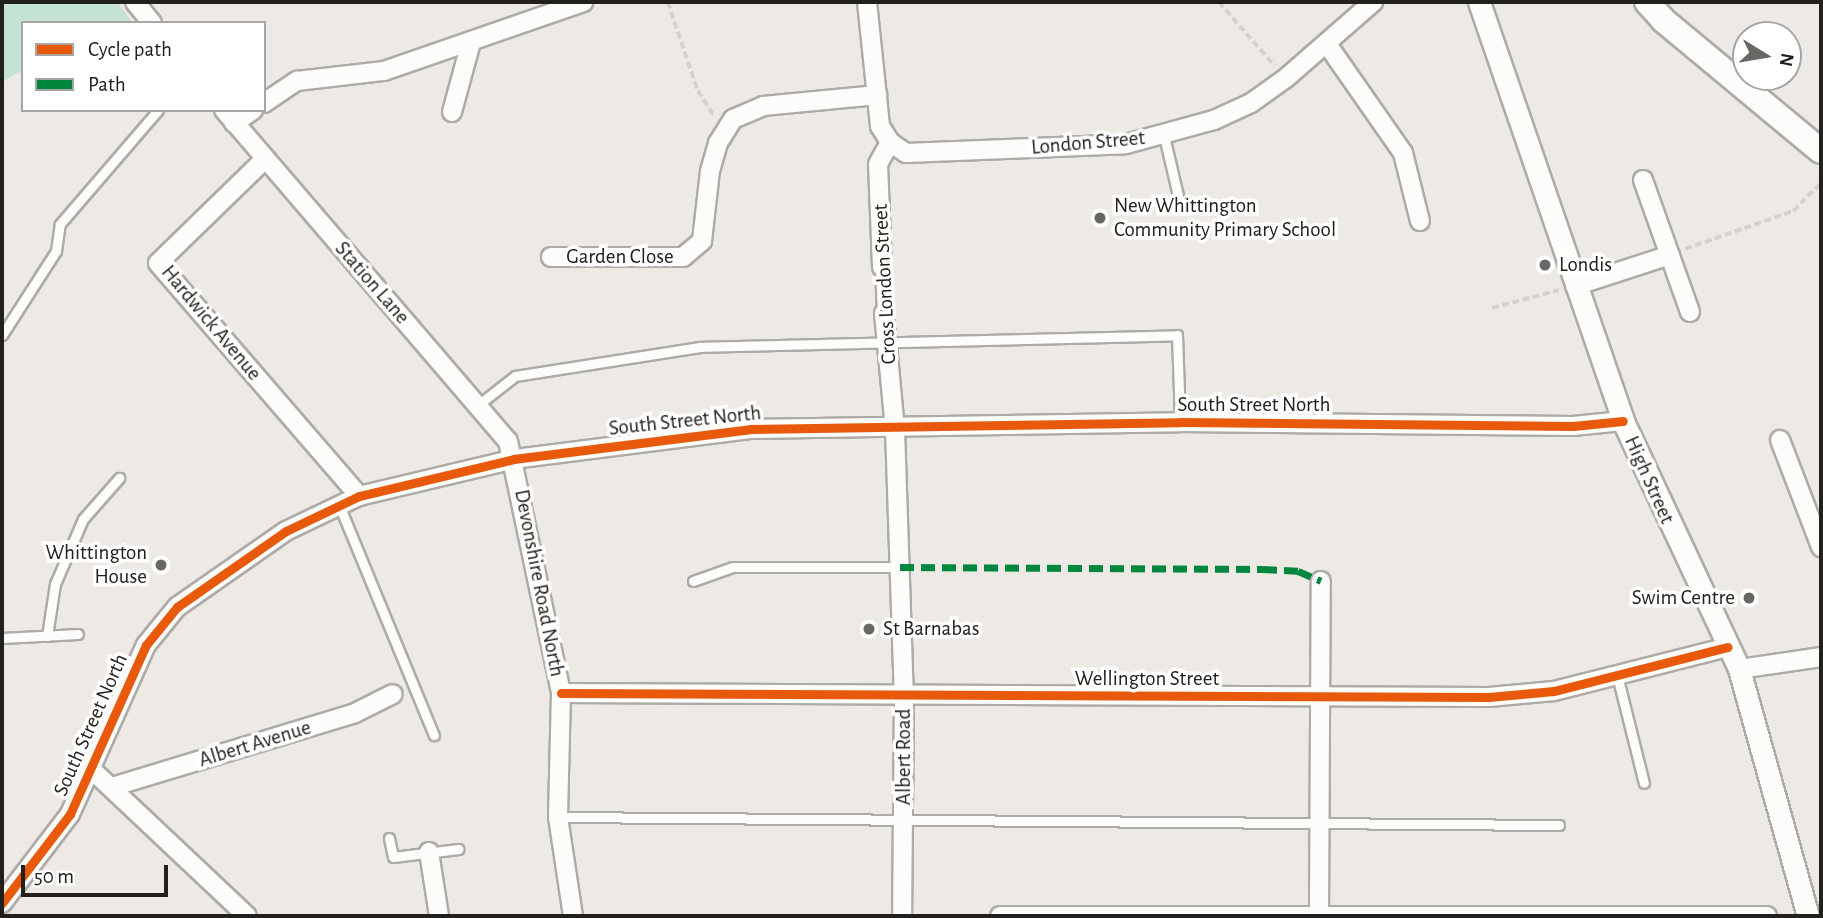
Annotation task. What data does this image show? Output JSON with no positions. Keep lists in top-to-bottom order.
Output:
{
  "streets": {
    "street": [
      "London Street",
      "Garden Close",
      "Station Lane",
      "Cross London Street",
      "Hardwick Avenue",
      "South Street North",
      "High Street",
      "Devonshire Road North",
      "Wellington Street",
      "Albert Avenue",
      "Albert Road"
    ]
  },
  "crossings": [
    ["London Street", "Cross London Street"],
    ["Station Lane", "Hardwick Avenue"],
    ["Station Lane", "South Street North"],
    ["Station Lane", "Devonshire Road North"],
    ["Cross London Street", "South Street North"],
    ["Cross London Street", "Albert Road"],
    ["Hardwick Avenue", "South Street North"],
    ["South Street North", "High Street"],
    ["South Street North", "Devonshire Road North"],
    ["South Street North", "Albert Road"],
    ["High Street", "Wellington Street"],
    ["Devonshire Road North", "Wellington Street"],
    ["Wellington Street", "Albert Road"]
  ],
  "places": [
    "New Whittington Community Primary School",
    "Londis",
    "Whittington House",
    "Swim Centre",
    "St Barnabas"
  ],
  "legend": ["Cycle path", "Path"],
  "scale_bar": "50 m",
  "north": "right"
}
